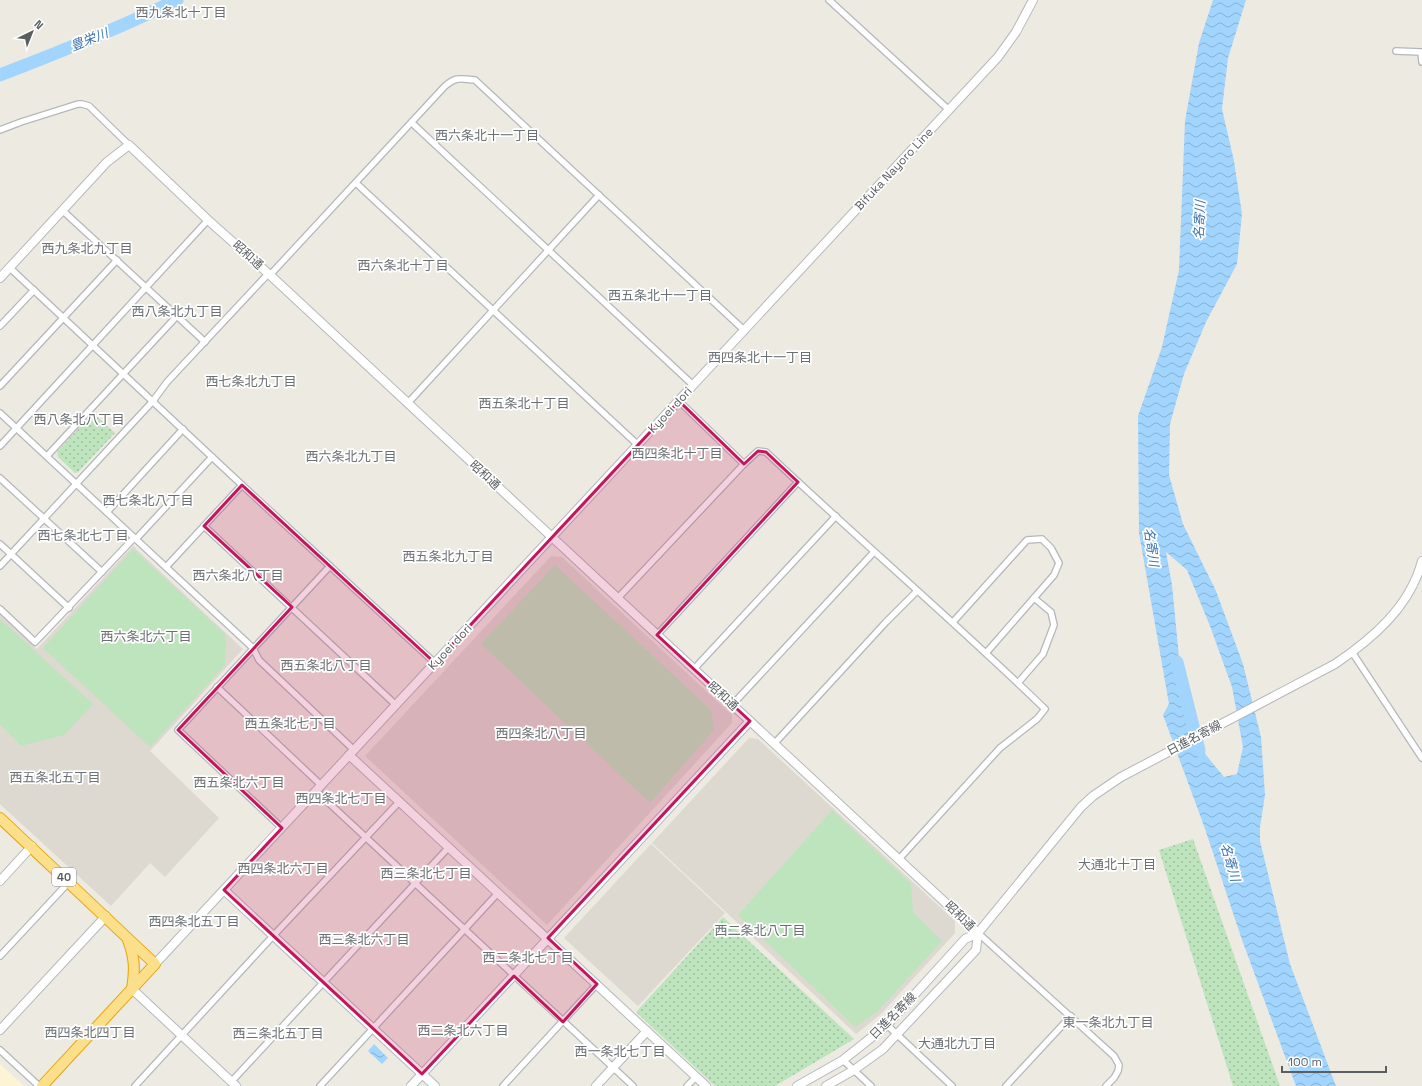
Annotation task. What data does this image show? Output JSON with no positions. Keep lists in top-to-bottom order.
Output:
{
  "streets": {
    "highway": ["40"],
    "street": [
      "Bifuka Nayoro Line",
      "昭和通",
      "Kyoei dori",
      "日進名寄線"
    ]
  },
  "crossings": [
    ["Bifuka Nayoro Line", "Kyoei dori"],
    ["昭和通", "Kyoei dori"],
    ["昭和通", "日進名寄線"],
    ["Kyoei dori", "40"]
  ],
  "districts": [
    "西九条北十丁目",
    "西六条北十一丁目",
    "西九条北九丁目",
    "西六条北十丁目",
    "西五条北十一丁目",
    "西八条北九丁目",
    "西四条北十一丁目",
    "西七条北九丁目",
    "西五条北十丁目",
    "西八条北八丁目",
    "西四条北十丁目",
    "西六条北九丁目",
    "西七条北八丁目",
    "西七条北七丁目",
    "西五条北九丁目",
    "西六条北八丁目",
    "西六条北六丁目",
    "西五条北八丁目",
    "西五条北七丁目",
    "西四条北八丁目",
    "西五条北五丁目",
    "西五条北六丁目",
    "西四条北七丁目",
    "大通北十丁目",
    "西四条北六丁目",
    "西三条北七丁目",
    "西四条北五丁目",
    "西二条北八丁目",
    "西三条北六丁目",
    "西二条北七丁目",
    "東一条北九丁目",
    "西二条北六丁目",
    "西四条北四丁目",
    "西三条北五丁目",
    "大通北九丁目",
    "西一条北七丁目"
  ],
  "water": ["豊栄川", "名寄川"],
  "scale_bar": "100 m",
  "north": "top right"
}
